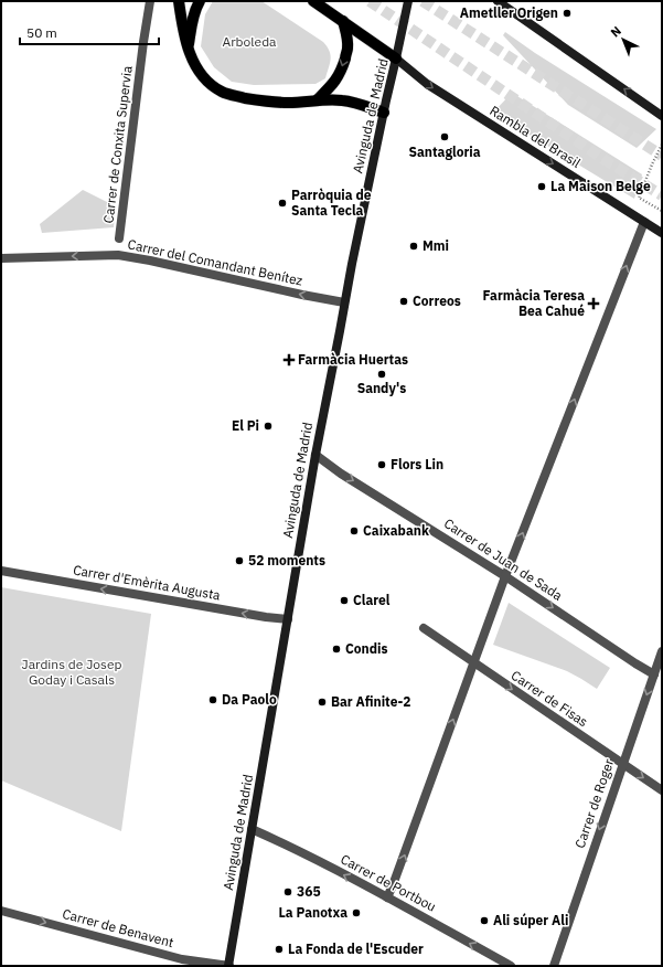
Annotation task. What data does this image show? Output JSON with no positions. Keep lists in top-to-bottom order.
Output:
{
  "streets": {
    "main road": ["Avinguda de Madrid", "Rambla del Brasil"],
    "street": [
      "Carrer de Conxita Supervia",
      "Carrer del Comandant Benítez",
      "Carrer de Juan de Sada",
      "Carrer d'Emèrita Augusta",
      "Carrer de Fisas",
      "Carrer de Roger",
      "Carrer de Portbou",
      "Carrer de Benavent"
    ]
  },
  "crossings": [
    ["Avinguda de Madrid", "Rambla del Brasil"],
    ["Avinguda de Madrid", "Carrer del Comandant Benítez"],
    ["Avinguda de Madrid", "Carrer de Juan de Sada"],
    ["Avinguda de Madrid", "Carrer d'Emèrita Augusta"],
    ["Avinguda de Madrid", "Carrer de Portbou"],
    ["Avinguda de Madrid", "Carrer de Benavent"],
    ["Carrer de Juan de Sada", "Carrer de Roger"],
    ["Carrer de Fisas", "Carrer de Roger"]
  ],
  "one_way": [
    "Rambla del Brasil",
    "Carrer del Comandant Benítez",
    "Carrer de Juan de Sada",
    "Carrer d'Emèrita Augusta",
    "Carrer de Fisas",
    "Carrer de Roger",
    "Carrer de Portbou",
    "Carrer de Benavent"
  ],
  "parks": ["Arboleda", "Jardins de Josep Goday i Casals"],
  "places": {
    "other": [
      "Ametller Origen",
      "Santagloria",
      "La Maison Belge",
      "Parròquia de Santa Tecla",
      "Mmi",
      "Correos",
      "Sandy's",
      "El Pi",
      "Flors Lin",
      "Caixabank",
      "52 moments",
      "Clarel",
      "Condis",
      "Da Paolo",
      "Bar Afinite-2",
      "365",
      "La Panotxa",
      "Ali súper Ali",
      "La Fonda de l'Escuder"
    ],
    "health": ["Farmàcia Teresa Bea Cahué", "Farmàcia Huertas"]
  },
  "scale_bar": "50 m",
  "north": "top left"
}
